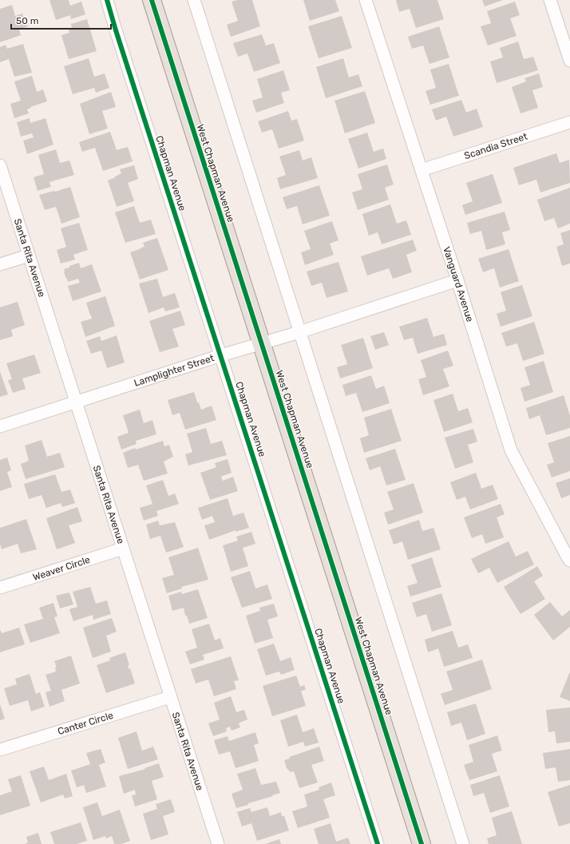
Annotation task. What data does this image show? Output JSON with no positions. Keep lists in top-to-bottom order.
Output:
{
  "streets": {
    "main road": ["West Chapman Avenue"],
    "street": [
      "Scandia Street",
      "Chapman Avenue",
      "Santa Rita Avenue",
      "Vanguard Avenue",
      "Lamplighter Street",
      "Weaver Circle",
      "Canter Circle"
    ]
  },
  "crossings": [
    ["Scandia Street", "Vanguard Avenue"],
    ["Chapman Avenue", "Lamplighter Street"],
    ["West Chapman Avenue", "Lamplighter Street"],
    ["Santa Rita Avenue", "Lamplighter Street"],
    ["Santa Rita Avenue", "Weaver Circle"],
    ["Santa Rita Avenue", "Canter Circle"],
    ["Vanguard Avenue", "Lamplighter Street"]
  ],
  "scale_bar": "50 m"
}
